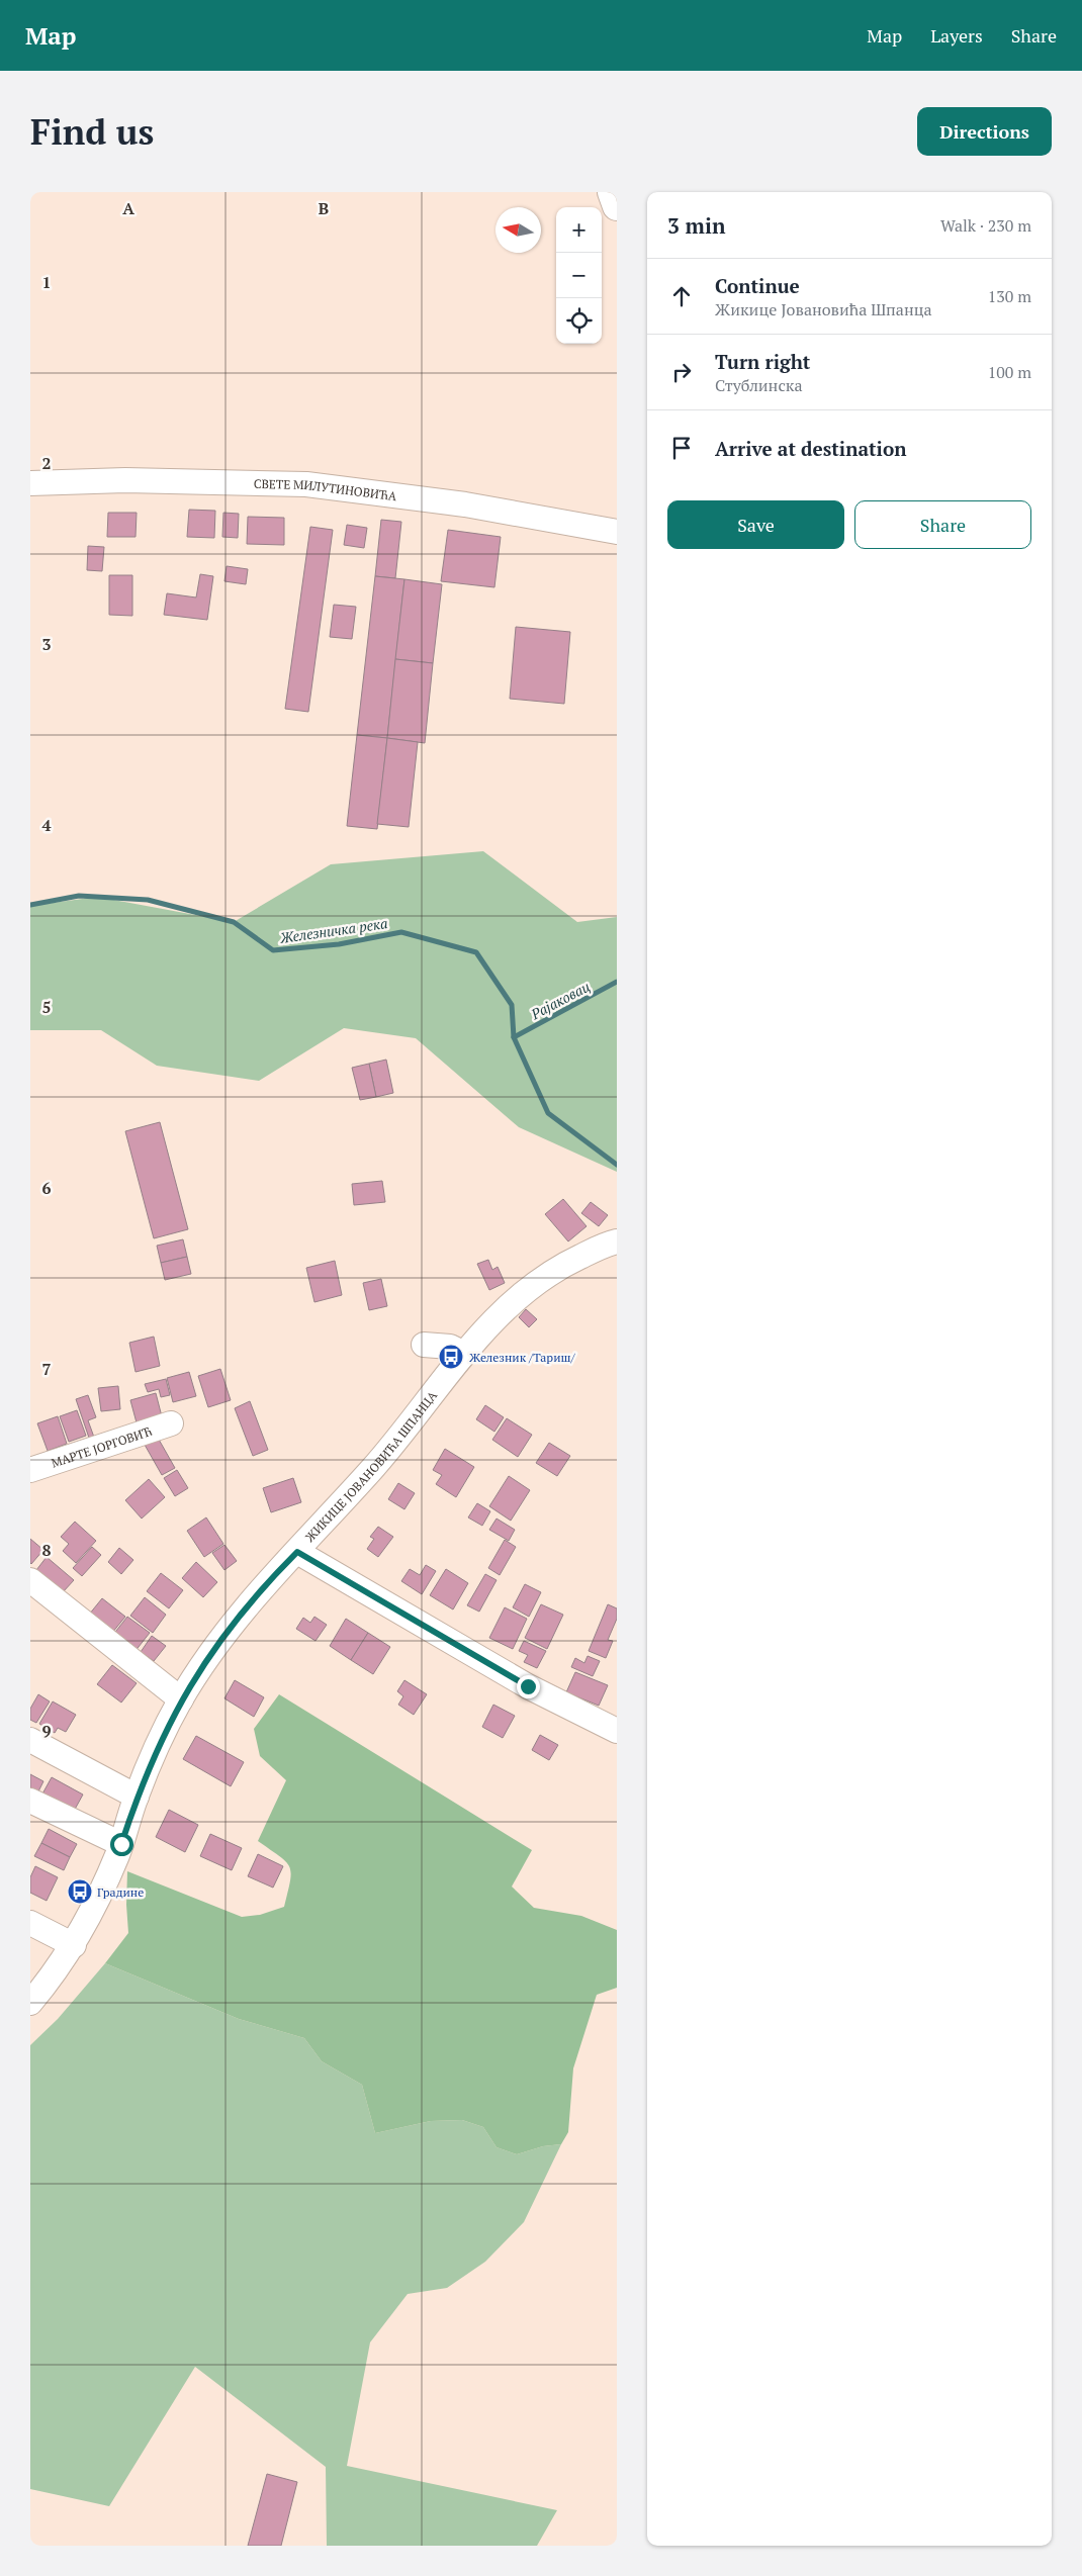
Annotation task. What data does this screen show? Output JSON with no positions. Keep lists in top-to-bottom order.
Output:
{
  "streets": {
    "street": ["СВЕТЕ МИЛУТИНОВИЋА", "МАРТЕ ЈОРГОВИЋ", "ЖИКИЦЕ ЈОВАНОВИЋА ШПАНЦА"]
  },
  "water": ["Железничка река", "Рајаковац"],
  "places": {
    "bus stop": ["Железник /Тариш/", "Градине"]
  },
  "north": "left",
  "page": {
    "header": "Map",
    "nav": ["Map", "Layers", "Share"],
    "buttons": [
      "Directions",
      ["Save", "Share"]
    ],
    "title": "Find us",
    "heading": ["3 min", "Walk · 230 m"],
    "map_buttons": ["+", "−"],
    "list": [
      ["Continue", "Жикице Јовановића Шпанца", "130 m"],
      ["Turn right", "Стублинска", "100 m"],
      "Arrive at destination"
    ]
  },
  "grid": {
    "columns": ["A", "B"],
    "rows": [
      "1",
      "2",
      "3",
      "4",
      "5",
      "6",
      "7",
      "8",
      "9"
    ]
  }
}
